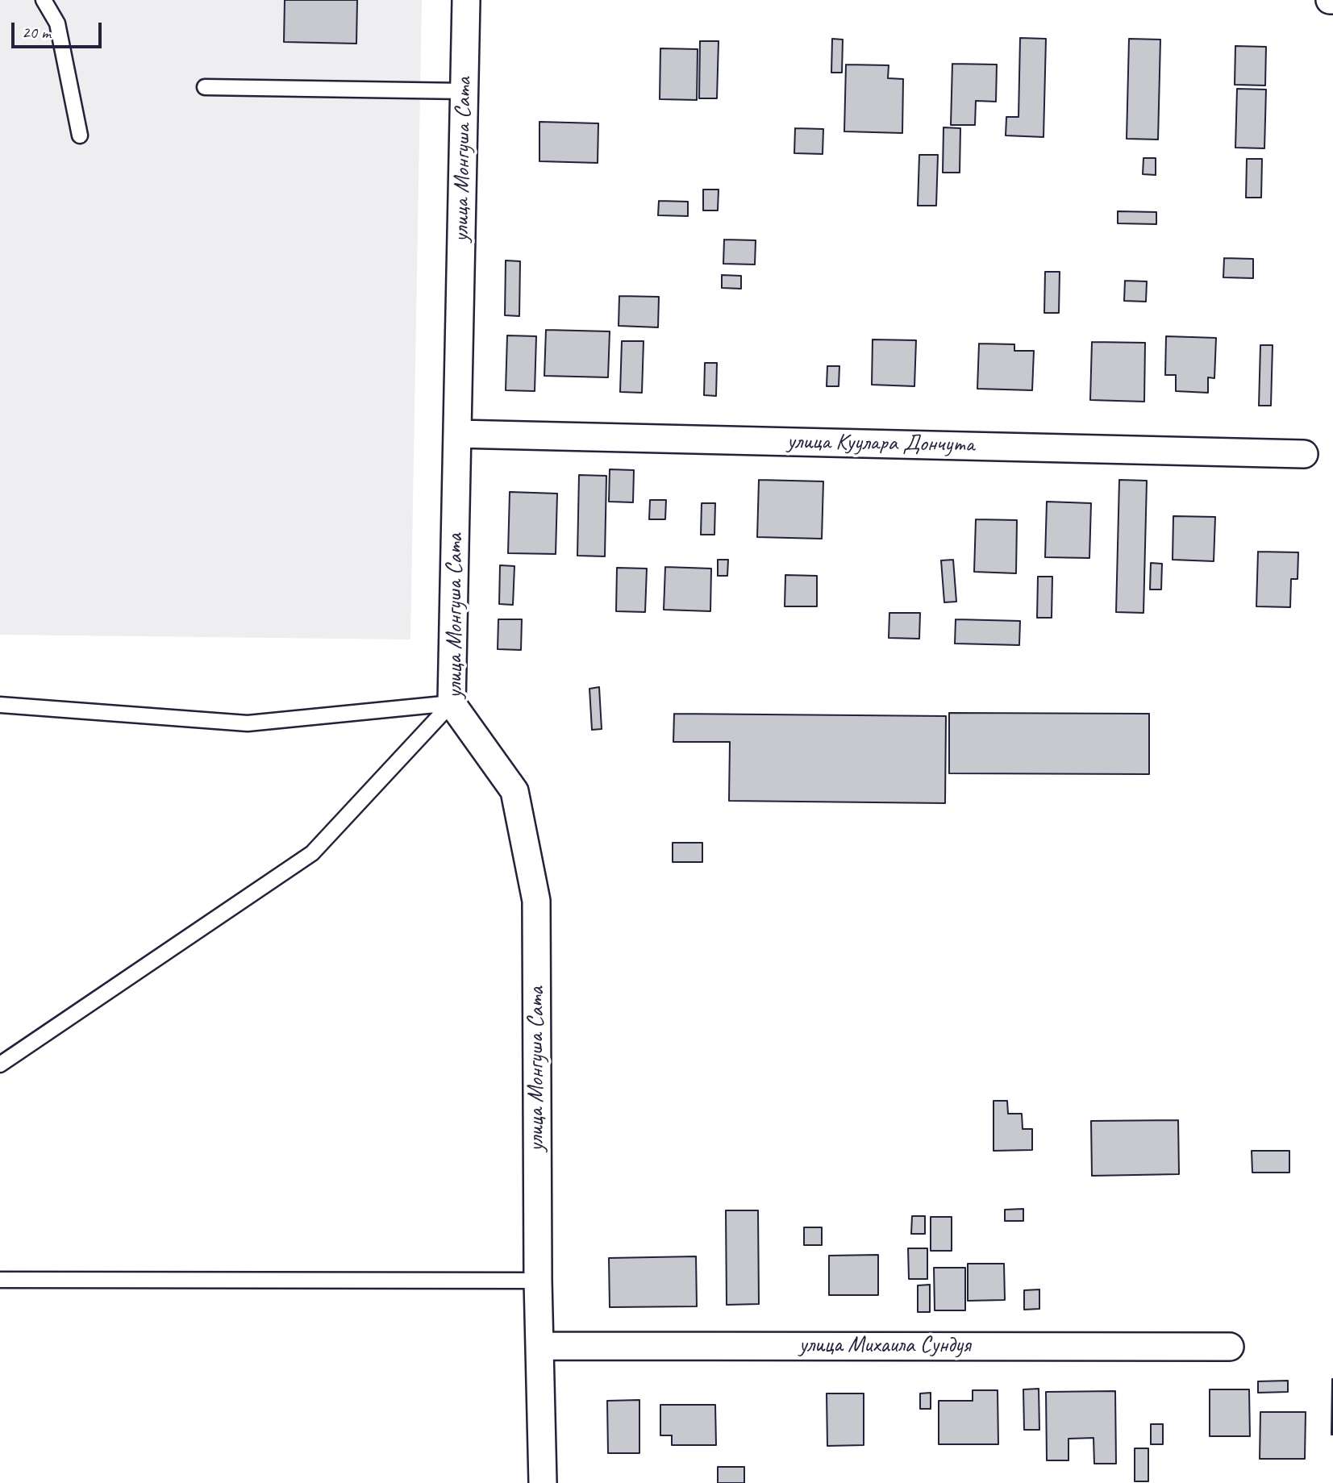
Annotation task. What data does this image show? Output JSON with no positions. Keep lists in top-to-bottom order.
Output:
{
  "streets": {
    "street": ["улица Монгуша Сата", "улица Куулара Дончута", "улица Михаила Сундуя"]
  },
  "crossings": [
    ["улица Монгуша Сата", "улица Куулара Дончута"],
    ["улица Монгуша Сата", "улица Михаила Сундуя"]
  ],
  "scale_bar": "20 m"
}
